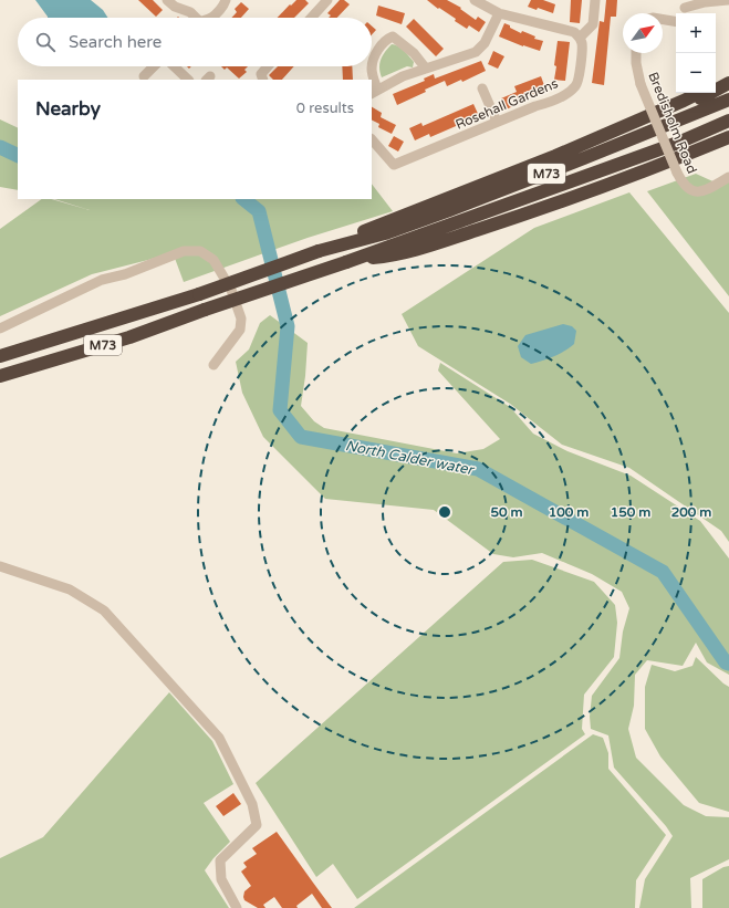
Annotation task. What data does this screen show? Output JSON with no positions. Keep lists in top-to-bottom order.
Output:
{
  "streets": {
    "highway": ["M73"],
    "street": ["Rosehall Gardens", "Bredisholm Road"]
  },
  "water": ["North Calder water"],
  "north": "top right",
  "page": {
    "map_buttons": ["+", "−"],
    "search": "Search here",
    "heading": ["Nearby", "0 results"]
  },
  "rings": [
    "50 m",
    "100 m",
    "150 m",
    "200 m"
  ]
}
